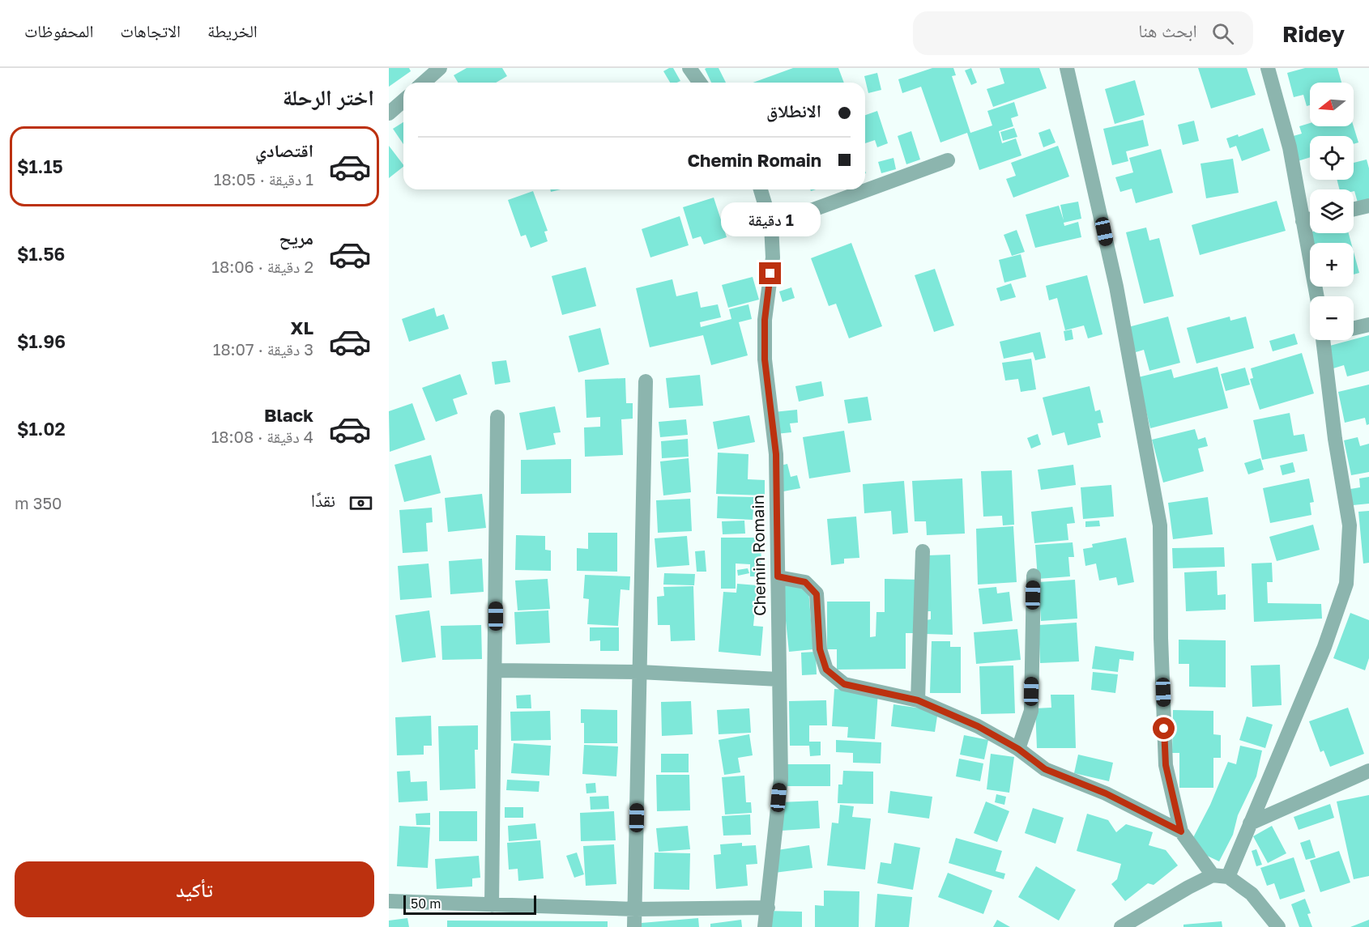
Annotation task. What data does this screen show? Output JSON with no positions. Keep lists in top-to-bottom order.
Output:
{
  "streets": {
    "street": ["Chemin Romain"]
  },
  "scale_bar": "50 m",
  "north": "left",
  "page": {
    "header": "Ridey",
    "search": "ابحث هنا",
    "nav": ["الخريطة", "الاتجاهات", "المحفوظات"],
    "heading": "اختر الرحلة",
    "map_buttons": ["+", "−"],
    "banner": ["الانطلاق", "Chemin Romain"],
    "list": [
      {
        "name": "اقتصادي",
        "note": "1 دقيقة · 18:05",
        "value": "$1.15"
      },
      {
        "name": "مريح",
        "note": "2 دقيقة · 18:06",
        "value": "$1.56"
      },
      {
        "name": "XL",
        "note": "3 دقيقة · 18:07",
        "value": "$1.96"
      },
      {
        "name": "Black",
        "note": "4 دقيقة · 18:08",
        "value": "$1.02"
      }
    ],
    "bubble": "1 دقيقة",
    "pay": ["نقدًا", "350 m"],
    "buttons": "تأكيد",
    "scale": "50 m"
  }
}
